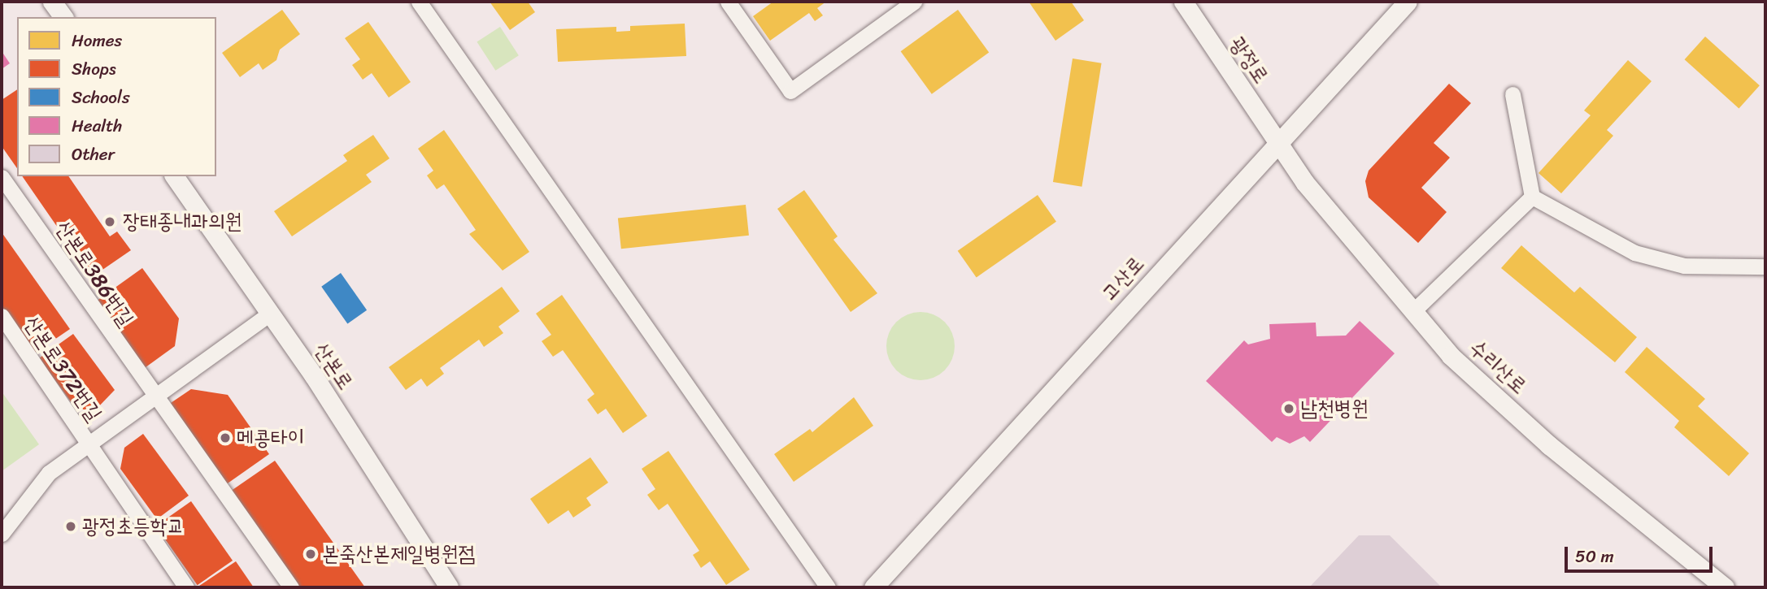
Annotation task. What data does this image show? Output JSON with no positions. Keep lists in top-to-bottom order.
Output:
{
  "streets": {
    "street": [
      "광정로",
      "산본로386번길",
      "고산로",
      "산본로",
      "수리산로",
      "산본로372번길"
    ]
  },
  "crossings": [
    ["광정로", "고산로"],
    ["광정로", "수리산로"],
    ["고산로", "수리산로"]
  ],
  "places": [
    "장태종내과의원",
    "남천병원",
    "메콩타이",
    "광정초등학교",
    "본죽산본제일병원점"
  ],
  "legend": [
    "Homes",
    "Shops",
    "Schools",
    "Health",
    "Other"
  ],
  "scale_bar": "50 m"
}
